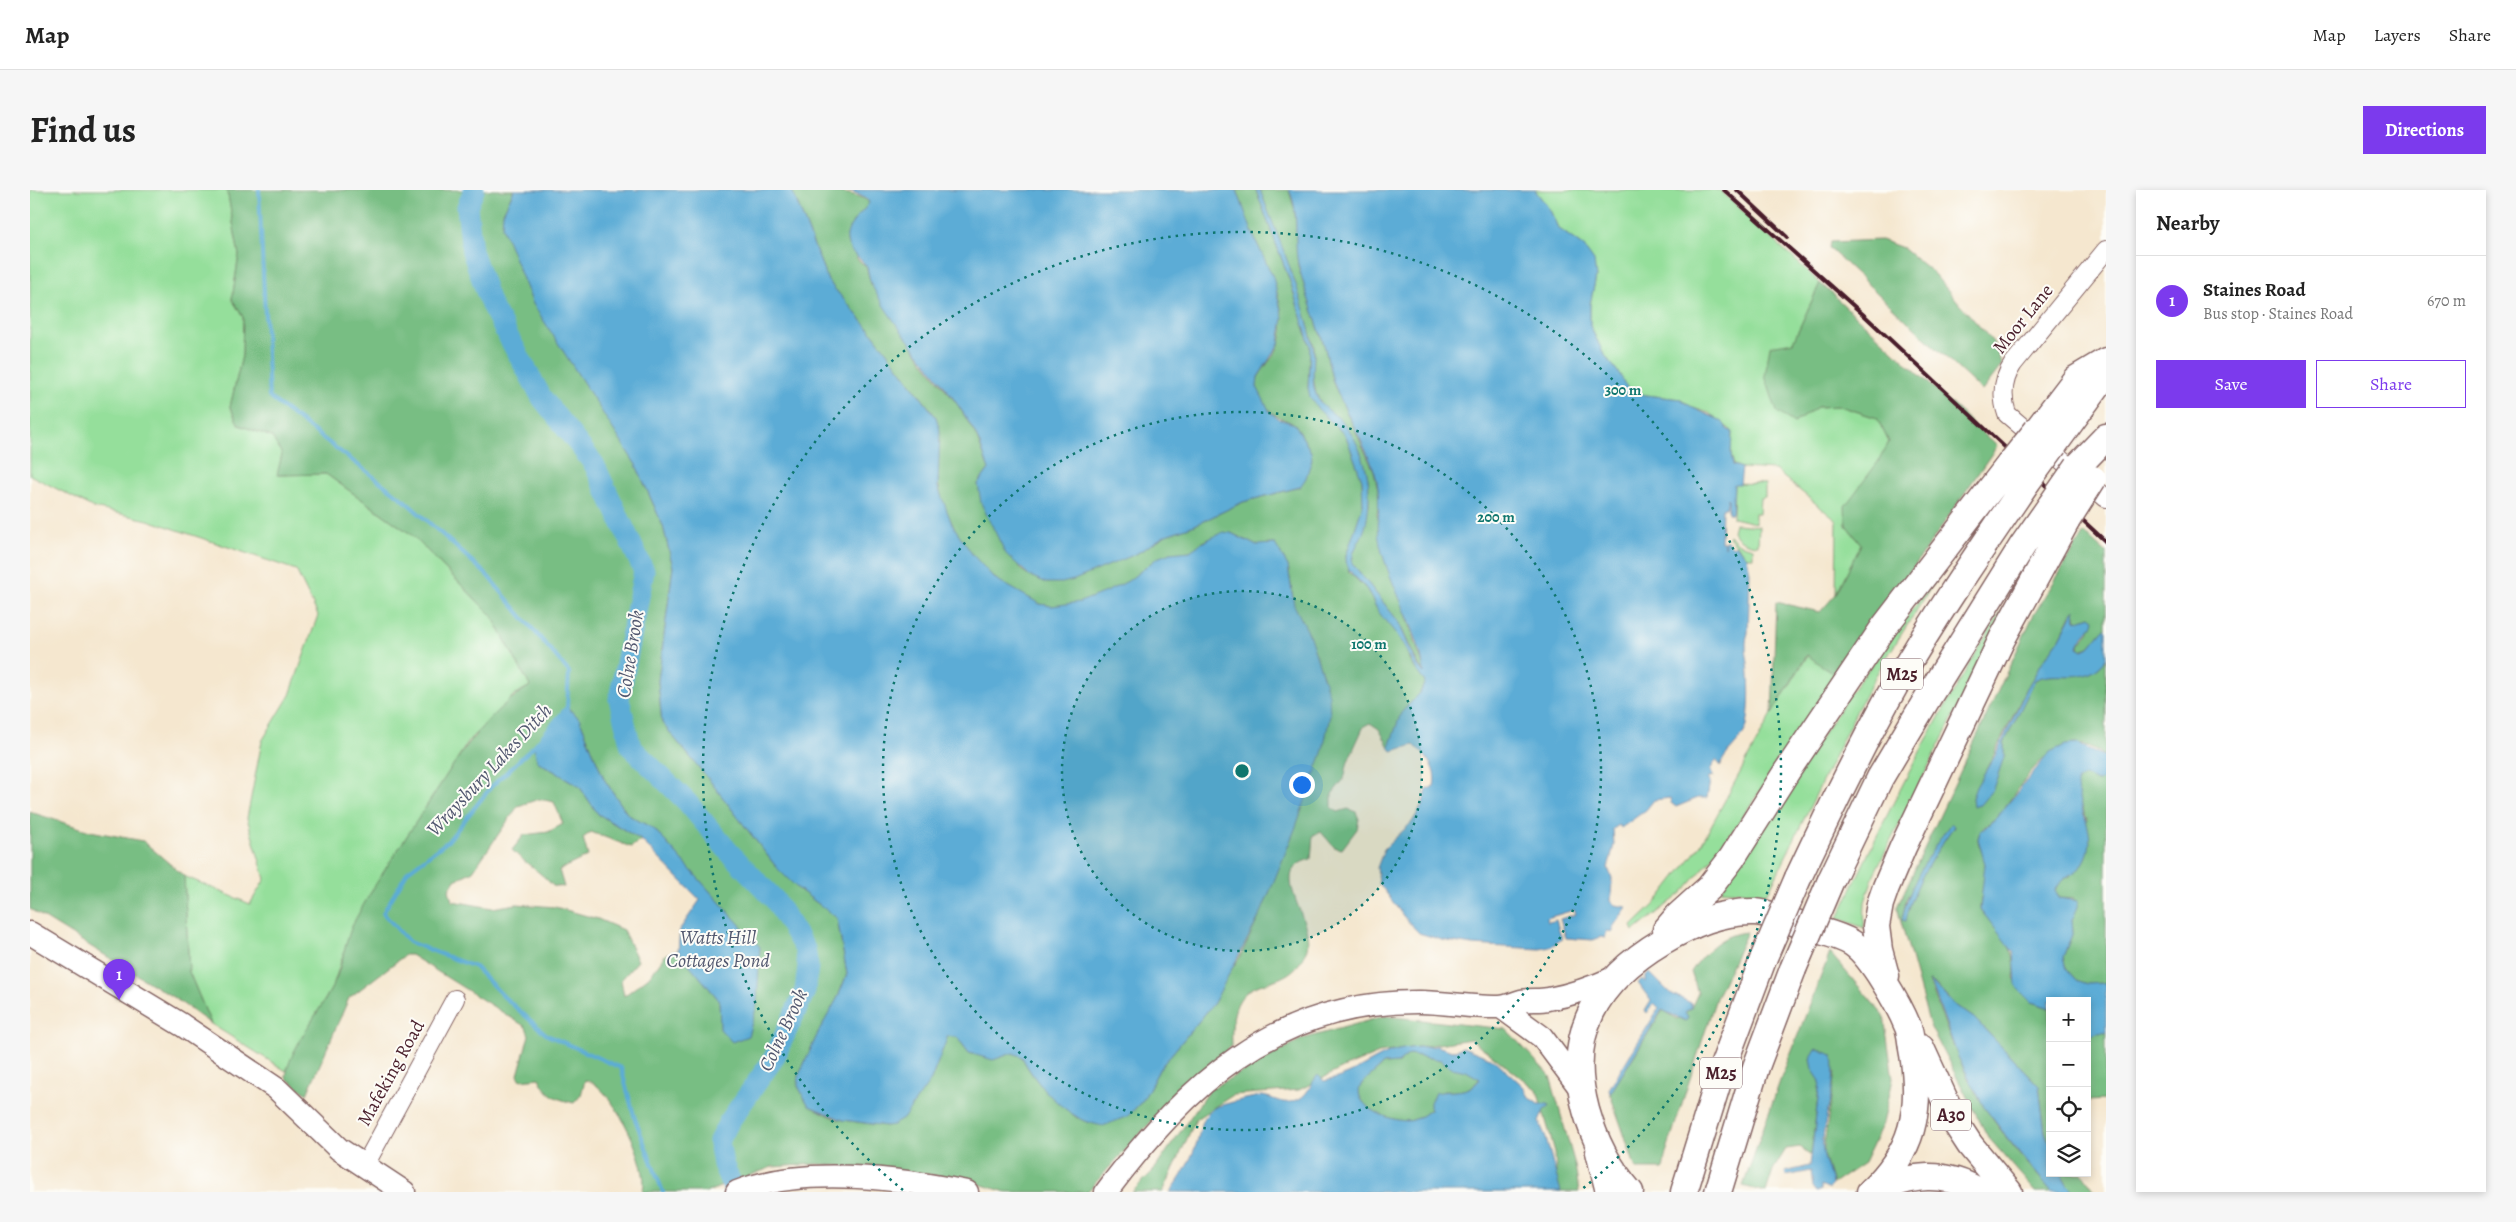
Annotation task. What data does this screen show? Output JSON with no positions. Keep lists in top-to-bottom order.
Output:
{
  "streets": {
    "highway": ["M25", "A30"],
    "street": ["Moor Lane", "Mafeking Road"]
  },
  "crossings": [
    ["Moor Lane", "M25"]
  ],
  "water": ["Colne Brook", "Wraysbury Lakes Ditch", "Watts Hill Cottages Pond"],
  "page": {
    "header": "Map",
    "nav": ["Map", "Layers", "Share"],
    "title": "Find us",
    "buttons": [
      "Directions",
      ["Save", "Share"]
    ],
    "heading": "Nearby",
    "list": [
      {
        "mark": "1",
        "name": "Staines Road",
        "note": "Bus stop · Staines Road",
        "value": "670 m"
      }
    ],
    "pins": "1",
    "map_buttons": ["+", "−"]
  },
  "rings": ["300 m", "200 m", "100 m"]
}
